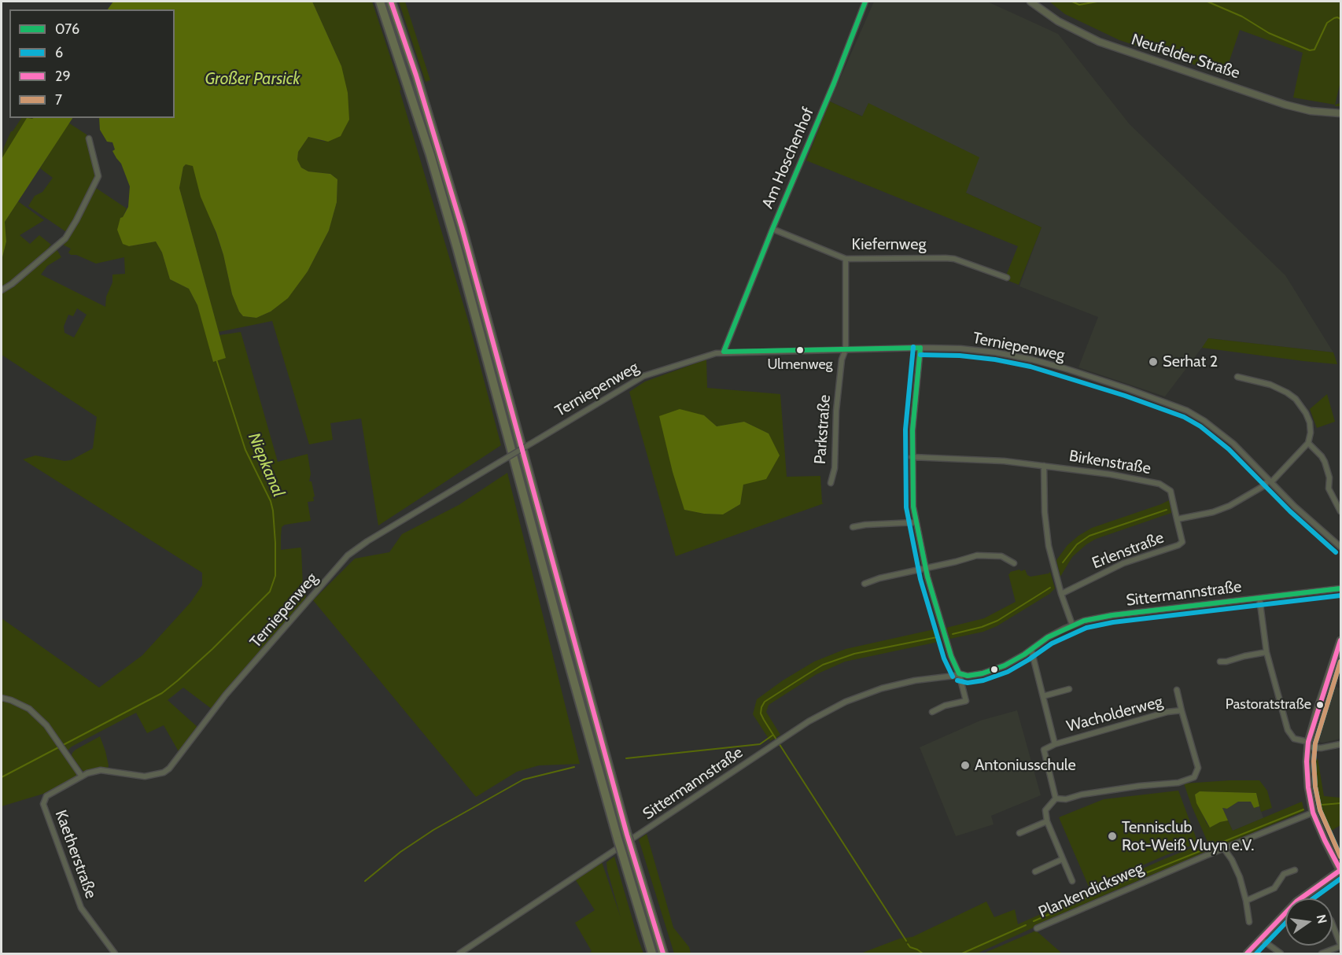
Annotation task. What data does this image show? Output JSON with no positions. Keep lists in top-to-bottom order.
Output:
{
  "streets": {
    "street": [
      "Neufelder Straße",
      "Am Hoschenhof",
      "Kiefernweg",
      "Terniepenweg",
      "Parkstraße",
      "Birkenstraße",
      "Erlenstraße",
      "Sittermannstraße",
      "Wacholderweg",
      "Kaetherstraße",
      "Plankendicksweg"
    ]
  },
  "crossings": [
    ["Am Hoschenhof", "Kiefernweg"],
    ["Am Hoschenhof", "Terniepenweg"],
    ["Terniepenweg", "Parkstraße"],
    ["Terniepenweg", "Kaetherstraße"],
    ["Birkenstraße", "Erlenstraße"]
  ],
  "water": ["Großer Parsick", "Niepkanal"],
  "places": [
    "Ulmenweg",
    "Serhat 2",
    "Pastoratstraße",
    "Antoniusschule",
    "Tennisclub Rot-Weiß Vluyn e.V."
  ],
  "lines": [
    "transit line 076",
    "transit line 29",
    "transit line 6",
    "transit line 7"
  ],
  "legend": [
    "076",
    "6",
    "29",
    "7"
  ],
  "north": "right"
}
